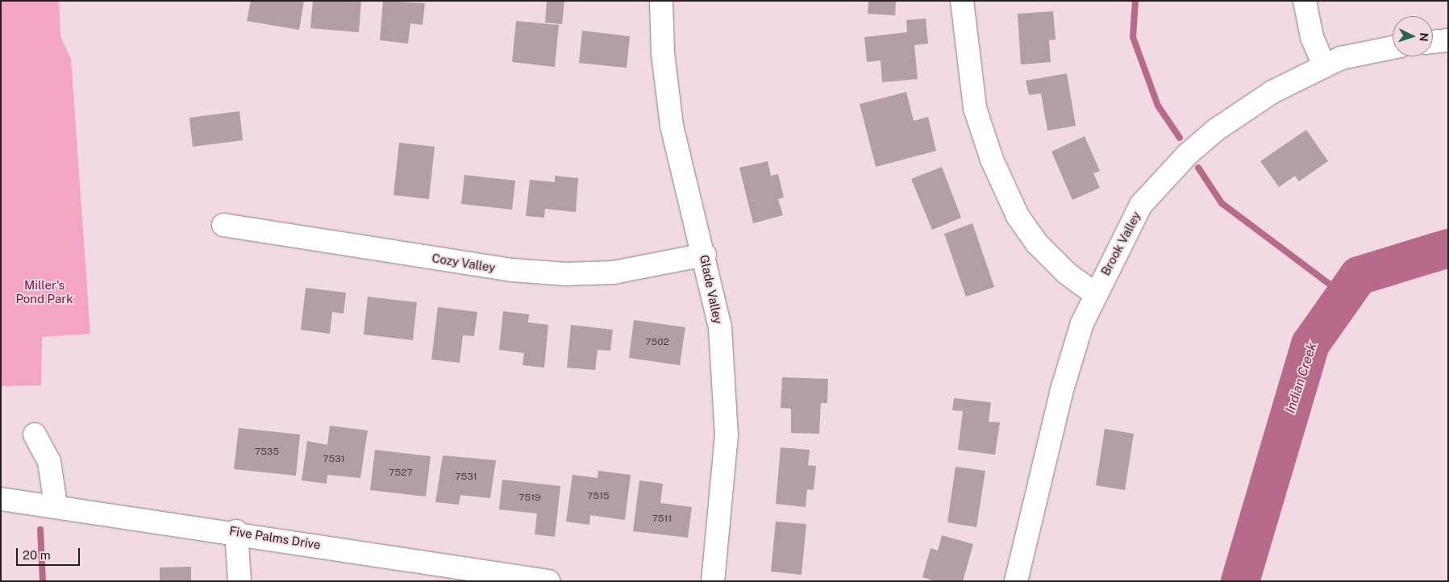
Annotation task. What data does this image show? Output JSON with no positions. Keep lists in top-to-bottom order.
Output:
{
  "streets": {
    "street": [
      "Brook Valley",
      "Cozy Valley",
      "Glade Valley",
      "Five Palms Drive"
    ]
  },
  "crossings": [
    ["Cozy Valley", "Glade Valley"]
  ],
  "water": ["Indian Creek"],
  "parks": ["Miller's Pond Park"],
  "house_numbers": [
    "7502",
    "7535",
    "7531",
    "7527",
    "7531",
    "7515",
    "7519",
    "7511"
  ],
  "scale_bar": "20 m",
  "north": "right"
}
